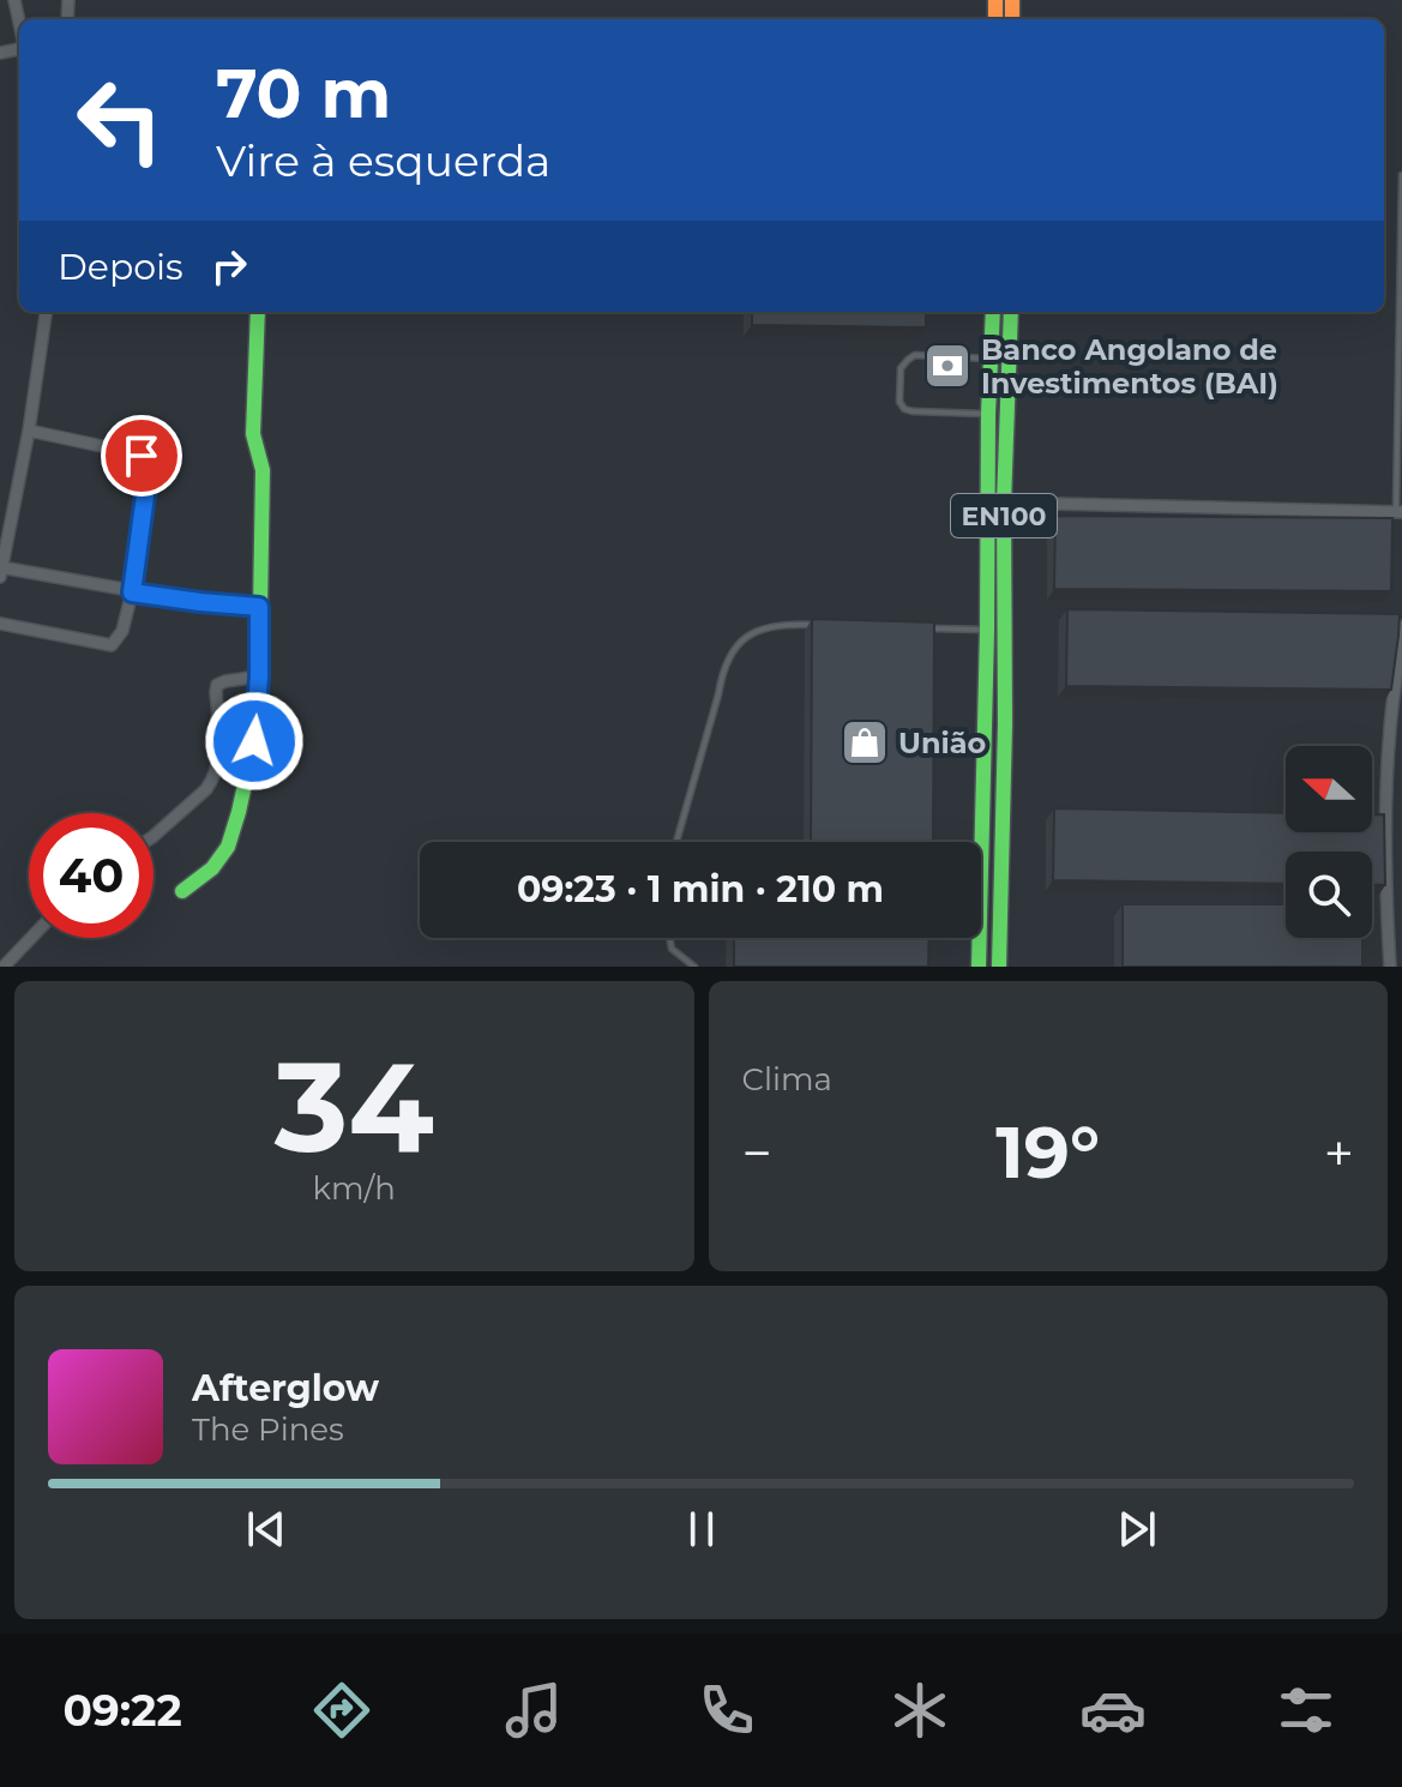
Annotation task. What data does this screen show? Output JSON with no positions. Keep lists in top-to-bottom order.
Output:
{
  "streets": {
    "main road": ["EN100"]
  },
  "places": {
    "bank": ["Banco Angolano de Investimentos (BAI)"],
    "shop": ["União"]
  },
  "north": "left",
  "page": {
    "turn": ["70 m", "Vire à esquerda"],
    "then": "Depois",
    "limit": "40",
    "trip": "09:23 · 1 min · 210 m",
    "tile": [
      ["34", "km/h"],
      "Clima"
    ],
    "heat": ["−", "19°", "+"],
    "song": ["Afterglow", "The Pines"],
    "tabs": "09:22"
  }
}
